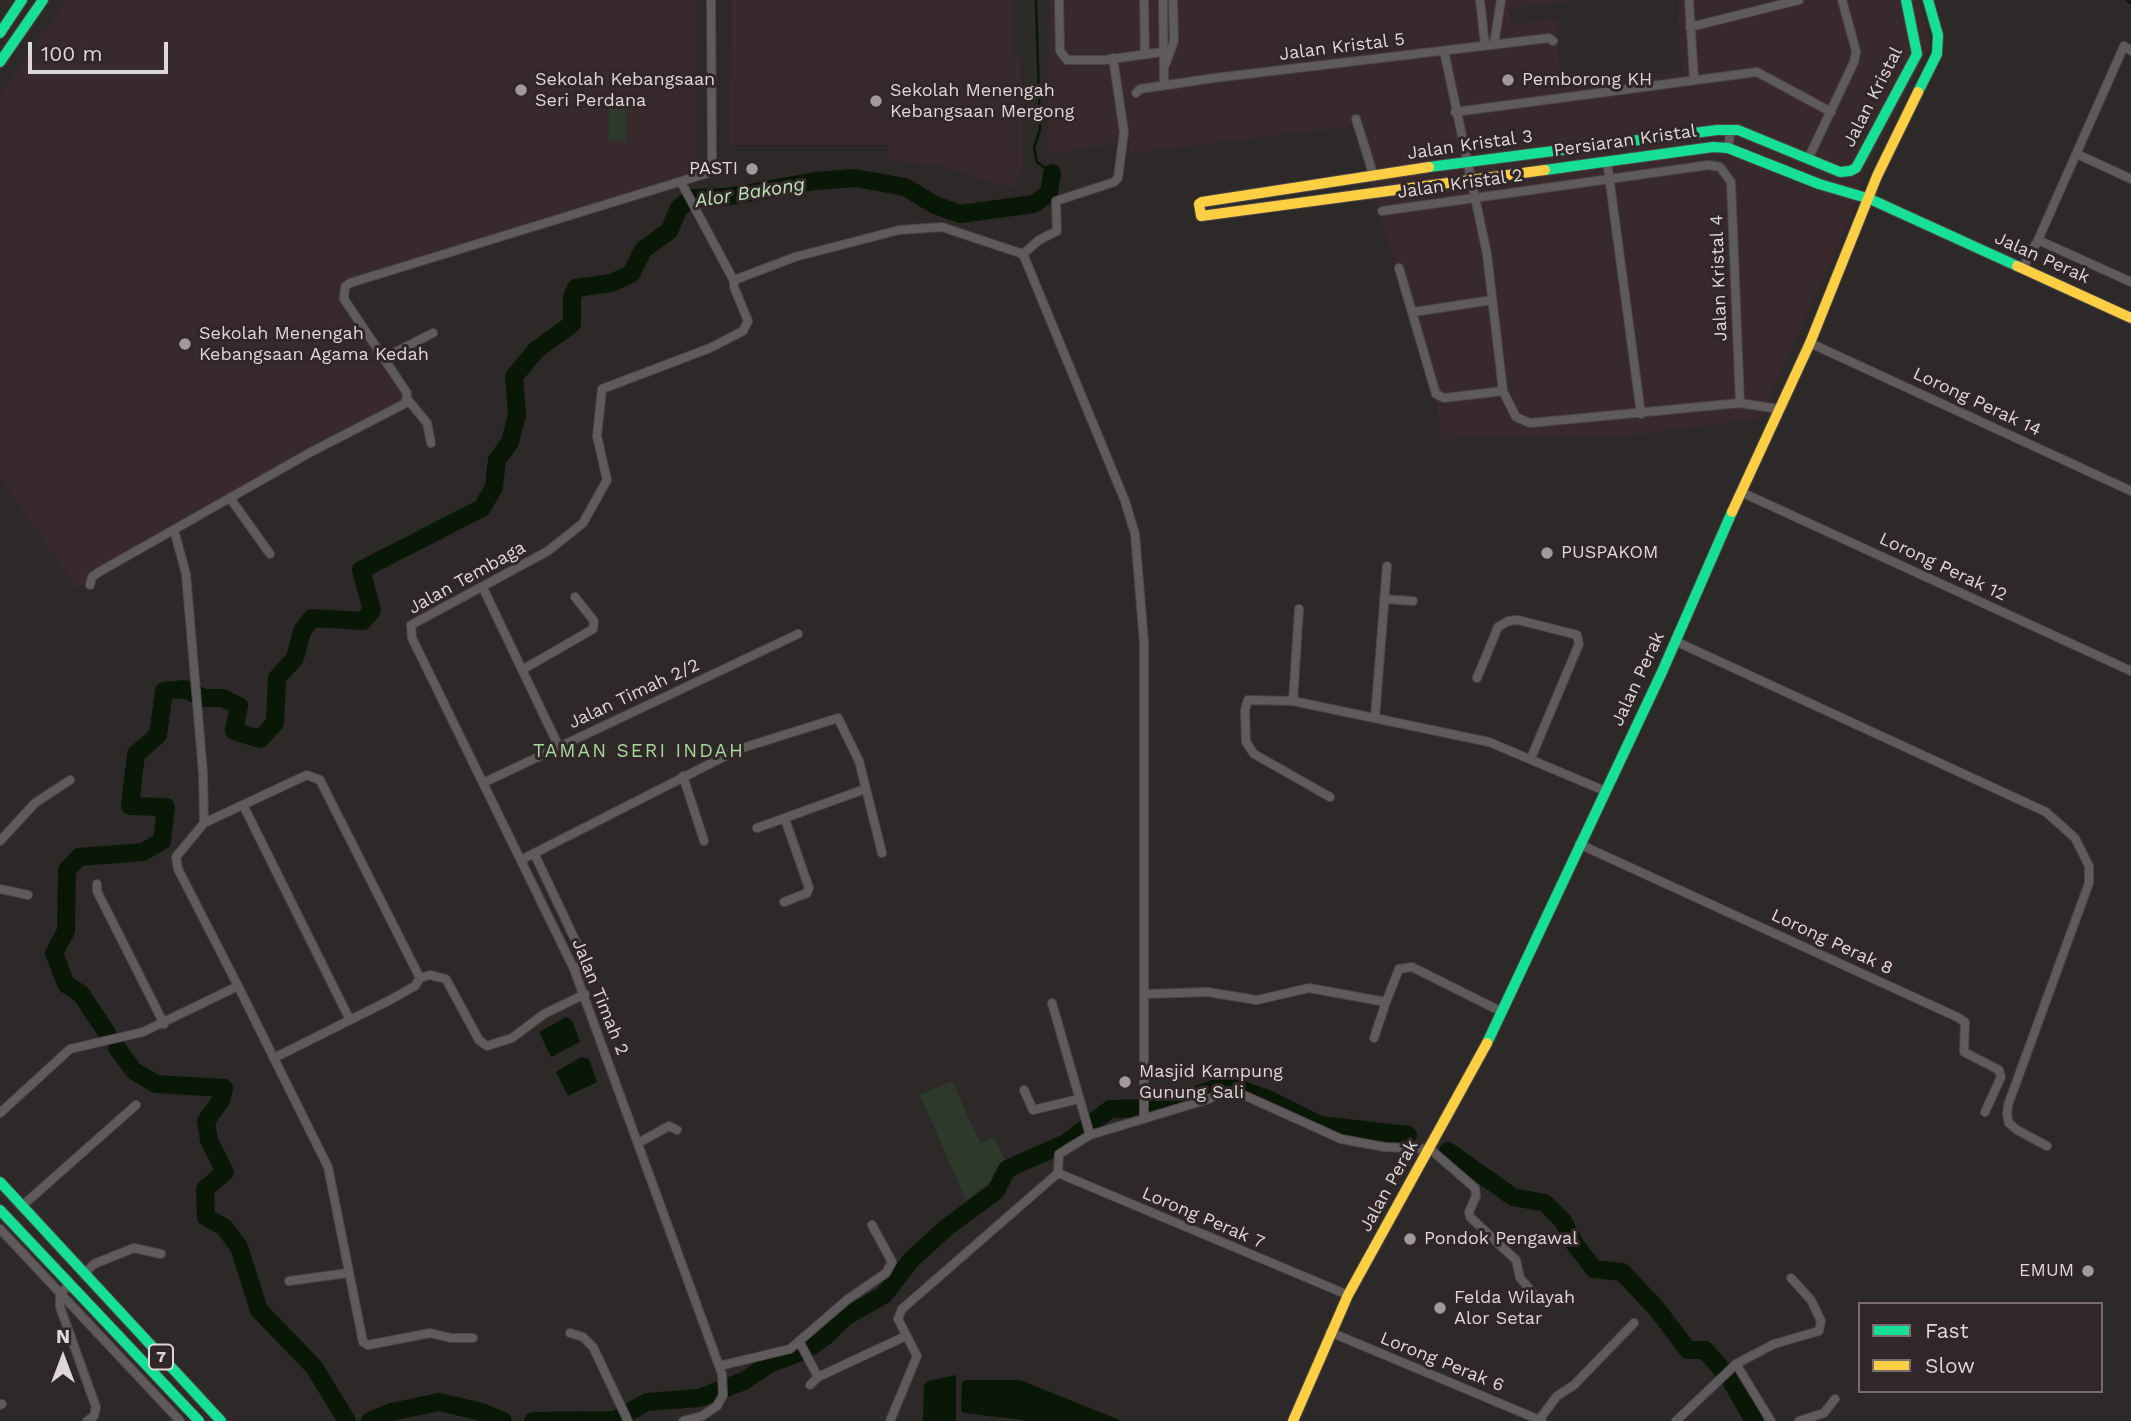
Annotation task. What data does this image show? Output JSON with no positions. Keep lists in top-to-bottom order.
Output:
{
  "streets": {
    "street": [
      "Jalan Kristal 5",
      "Jalan Kristal",
      "Persiaran Kristal",
      "Jalan Kristal 3",
      "Jalan Kristal 2",
      "Jalan Perak",
      "Jalan Kristal 4",
      "Lorong Perak 14",
      "Lorong Perak 12",
      "Jalan Tembaga",
      "Jalan Timah 2/2",
      "Lorong Perak 8",
      "Jalan Timah 2",
      "Lorong Perak 7",
      "7",
      "Lorong Perak 6"
    ]
  },
  "crossings": [
    ["Jalan Kristal", "Jalan Kristal 3"],
    ["Persiaran Kristal", "Jalan Kristal 3"],
    ["Persiaran Kristal", "Jalan Perak"],
    ["Jalan Kristal 2", "Jalan Kristal 4"],
    ["Jalan Perak", "Lorong Perak 14"],
    ["Jalan Perak", "Lorong Perak 12"],
    ["Jalan Perak", "Lorong Perak 8"],
    ["Jalan Perak", "Lorong Perak 7"],
    ["Jalan Perak", "Lorong Perak 6"],
    ["Jalan Tembaga", "Jalan Timah 2"],
    ["Jalan Timah 2/2", "Jalan Timah 2"]
  ],
  "districts": ["TAMAN SERI INDAH"],
  "water": ["Alor Bakong"],
  "places": [
    "Pemborong KH",
    "Sekolah Kebangsaan Seri Perdana",
    "Sekolah Menengah Kebangsaan Mergong",
    "PASTI",
    "Sekolah Menengah Kebangsaan Agama Kedah",
    "PUSPAKOM",
    "Masjid Kampung Gunung Sali",
    "Pondok Pengawal",
    "EMUM",
    "Felda Wilayah Alor Setar"
  ],
  "legend": ["Fast", "Slow"],
  "scale_bar": "100 m",
  "north": "top"
}
